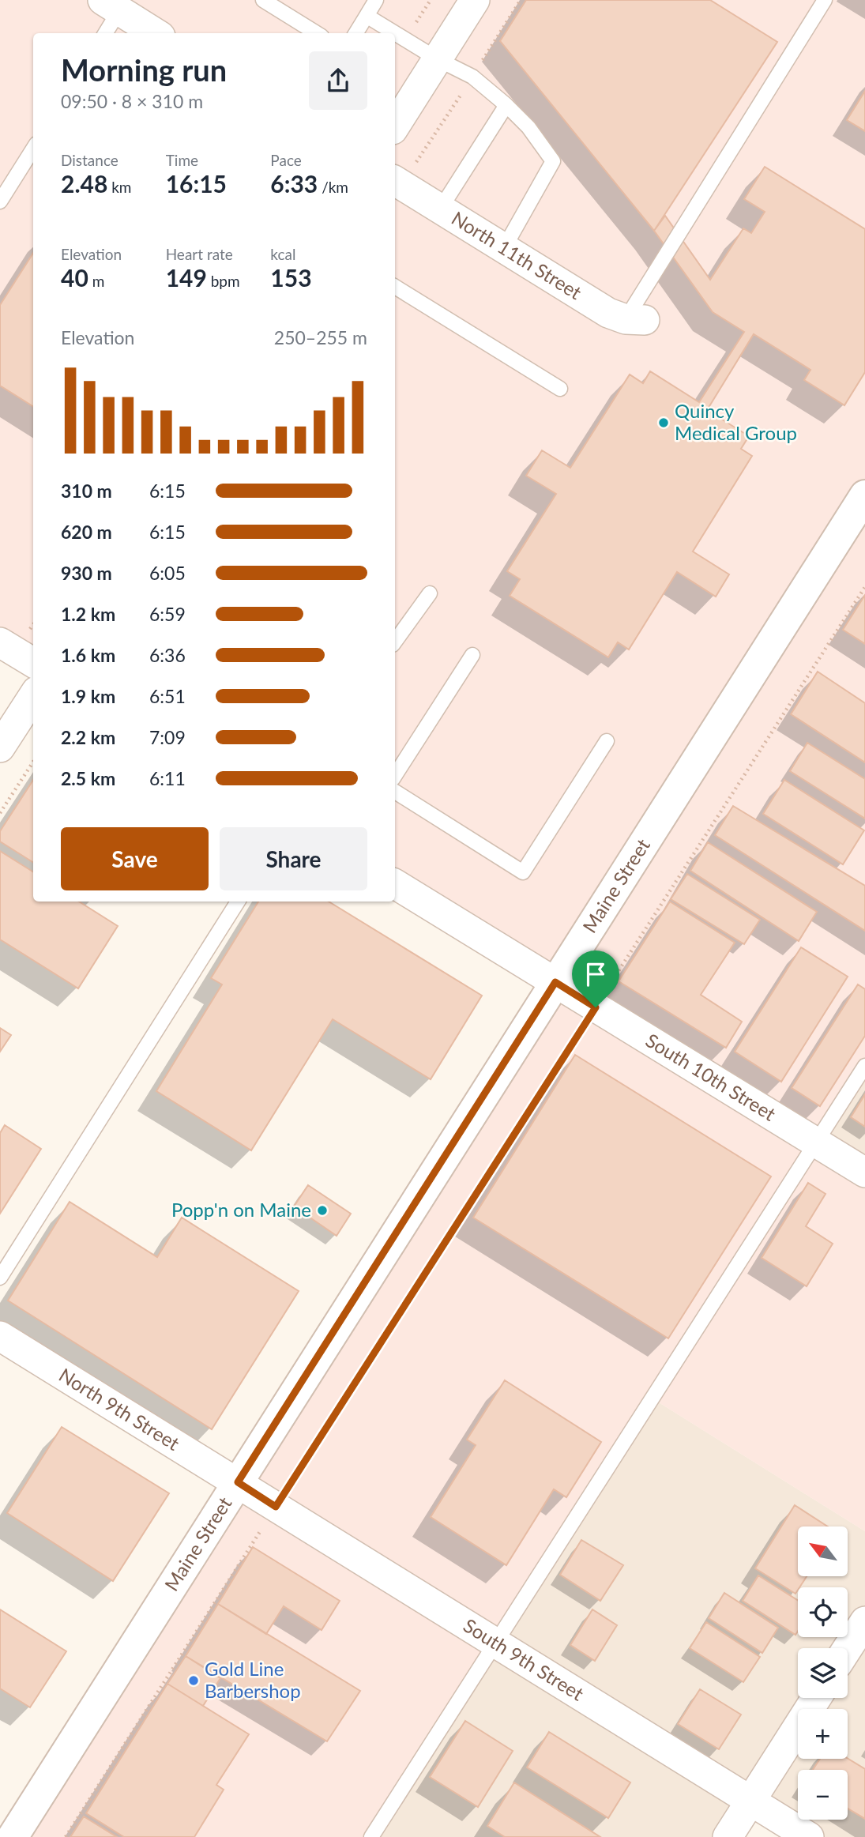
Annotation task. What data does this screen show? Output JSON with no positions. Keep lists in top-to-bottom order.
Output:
{
  "streets": {
    "street": [
      "North 11th Street",
      "Maine Street",
      "South 10th Street",
      "North 9th Street",
      "South 9th Street"
    ]
  },
  "crossings": [
    ["Maine Street", "South 10th Street"],
    ["Maine Street", "North 9th Street"],
    ["Maine Street", "South 9th Street"],
    ["North 9th Street", "South 9th Street"]
  ],
  "places": ["Quincy Medical Group", "Popp'n on Maine", "Gold Line Barbershop"],
  "north": "top left",
  "page": {
    "heading": ["Morning run", "09:50 · 8 × 310 m"],
    "stats": [
      ["Distance", "2.48 km"],
      ["Time", "16:15"],
      ["Pace", "6:33 /km"],
      ["Elevation", "40 m"],
      ["Heart rate", "149 bpm"],
      ["kcal", "153"]
    ],
    "chart": ["Elevation", "250–255 m"],
    "list": [
      {
        "name": "310 m",
        "note": "6:15"
      },
      {
        "name": "620 m",
        "note": "6:15"
      },
      {
        "name": "930 m",
        "note": "6:05"
      },
      {
        "name": "1.2 km",
        "note": "6:59"
      },
      {
        "name": "1.6 km",
        "note": "6:36"
      },
      {
        "name": "1.9 km",
        "note": "6:51"
      },
      {
        "name": "2.2 km",
        "note": "7:09"
      },
      {
        "name": "2.5 km",
        "note": "6:11"
      }
    ],
    "buttons": ["Save", "Share"],
    "map_buttons": ["+", "−"]
  }
}
